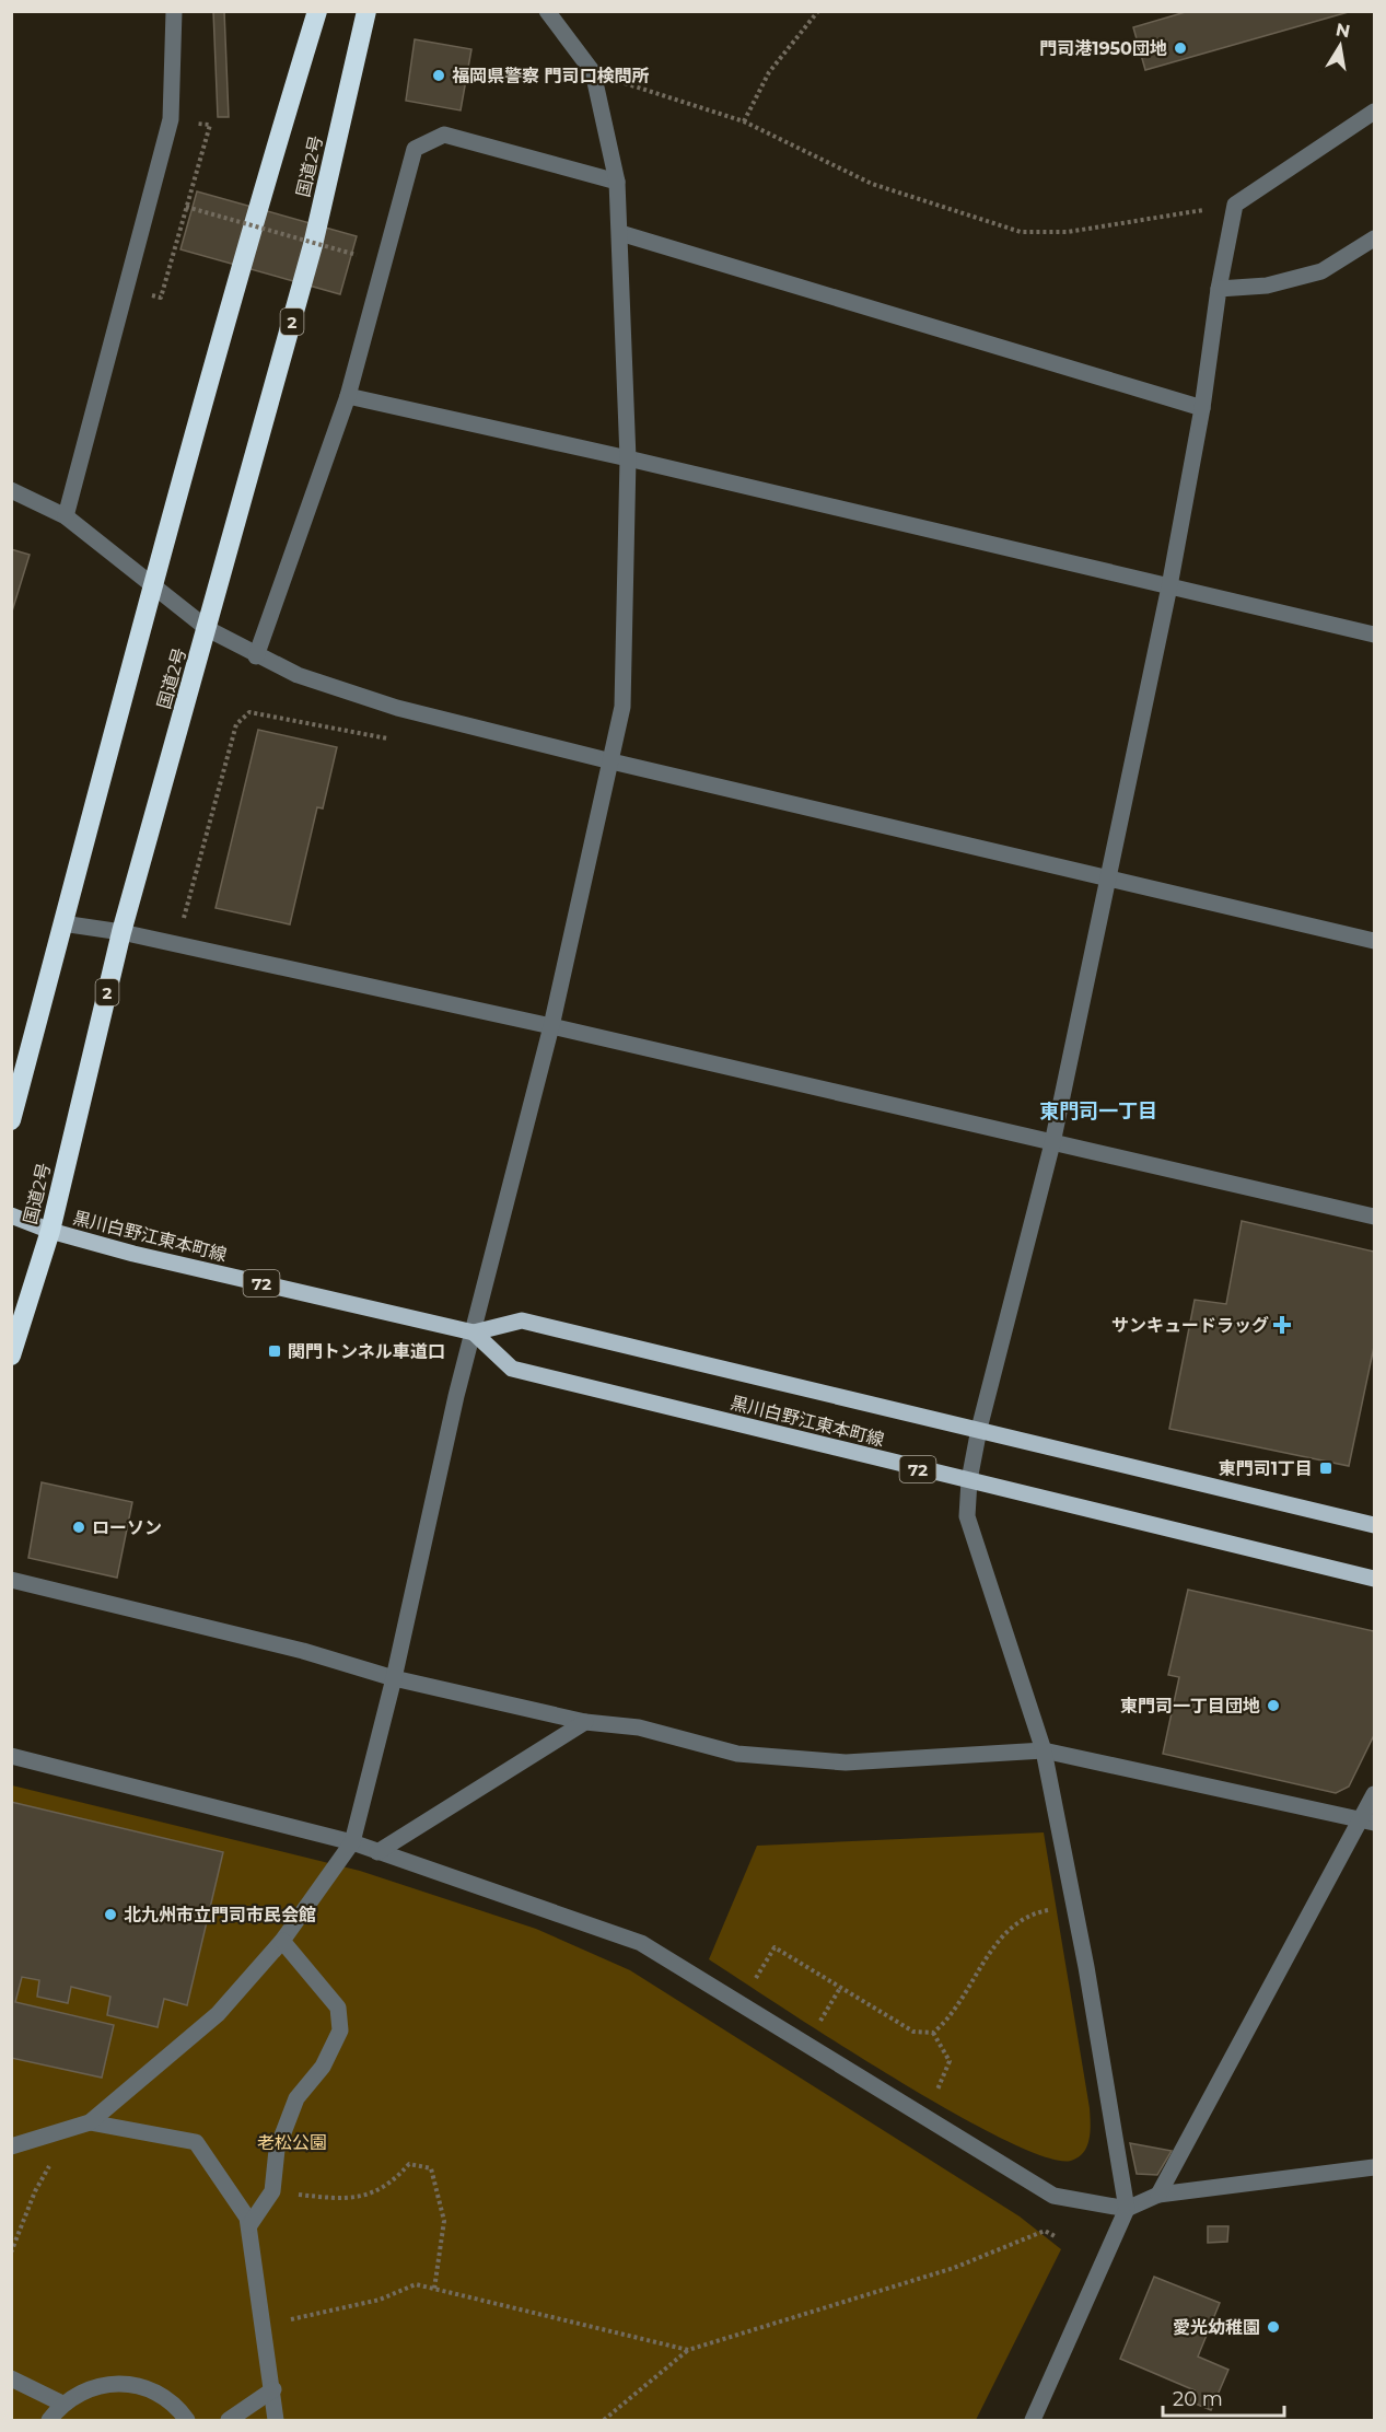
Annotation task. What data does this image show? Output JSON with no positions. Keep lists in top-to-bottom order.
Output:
{
  "streets": {
    "highway": ["国道2号", "2"],
    "main road": ["黒川白野江東本町線", "72"]
  },
  "crossings": [
    ["国道2号", "黒川白野江東本町線"]
  ],
  "districts": ["東門司一丁目"],
  "parks": ["老松公園"],
  "places": {
    "other": [
      "門司港1950団地",
      "福岡県警察 門司口検問所",
      "ローソン",
      "東門司一丁目団地",
      "北九州市立門司市民会館",
      "愛光幼稚園"
    ],
    "health": ["サンキュードラッグ"],
    "transit": ["関門トンネル車道口", "東門司1丁目"]
  },
  "scale_bar": "20 m",
  "north": "top"
}
